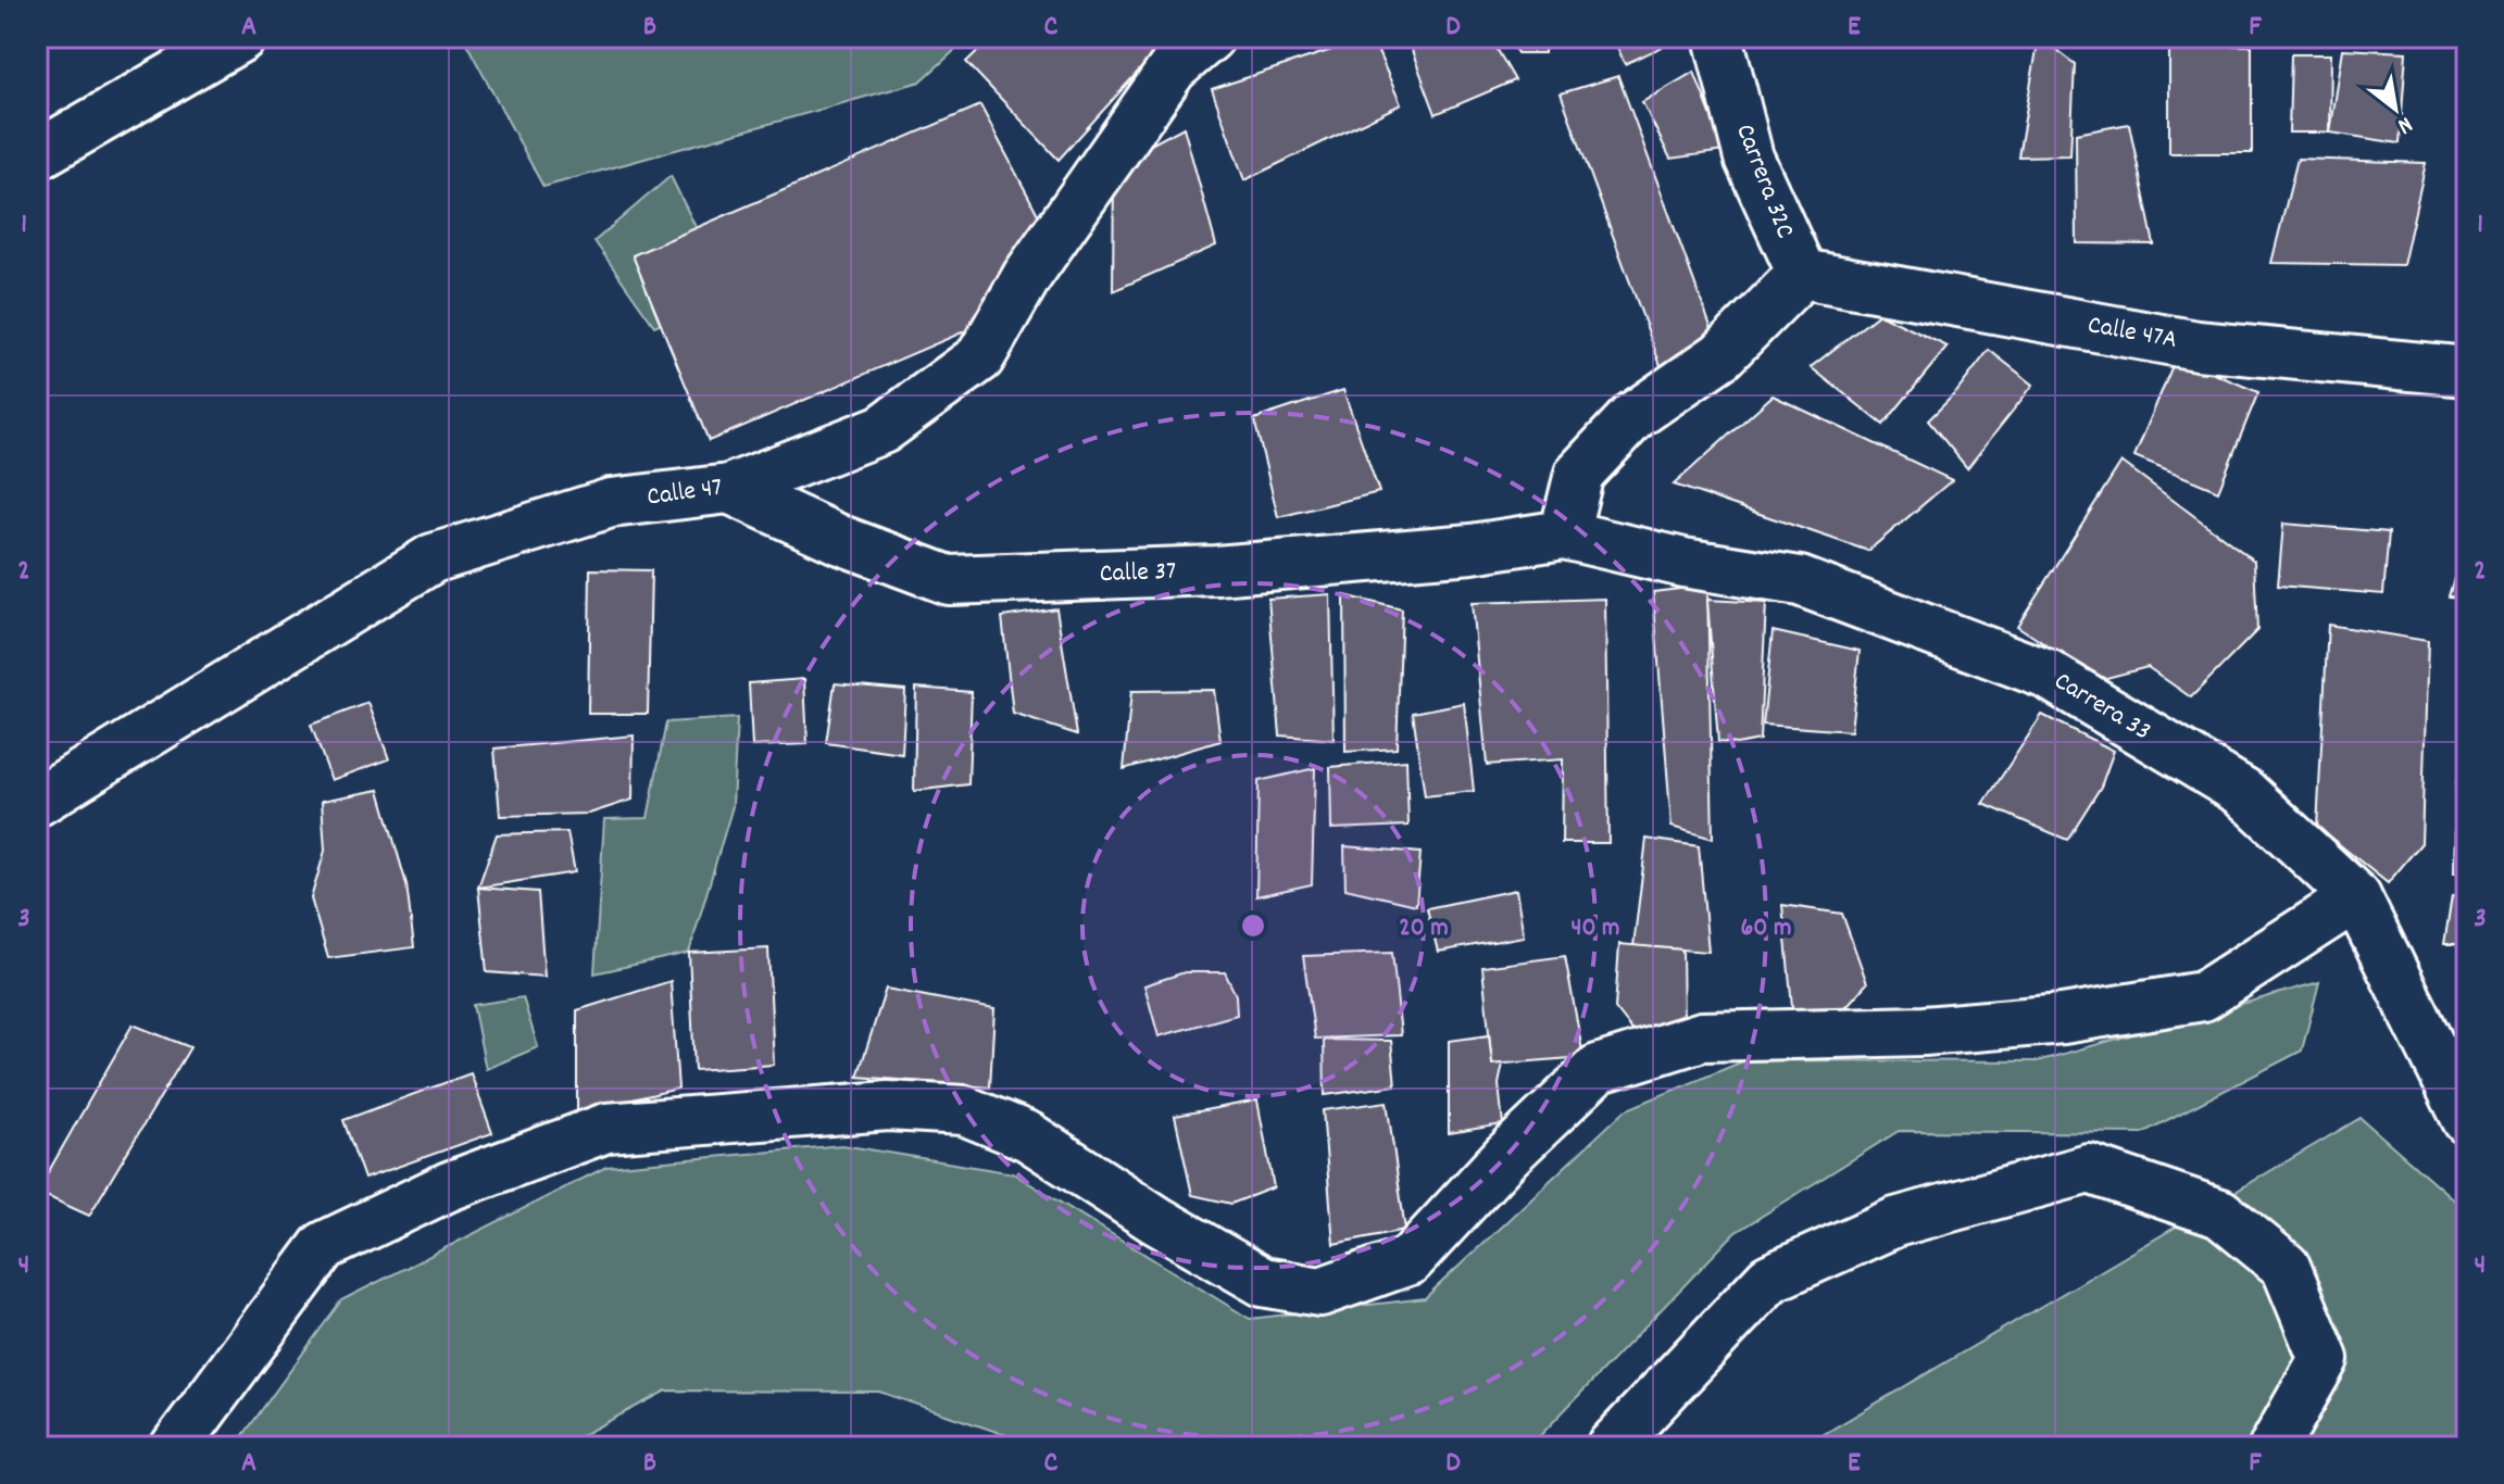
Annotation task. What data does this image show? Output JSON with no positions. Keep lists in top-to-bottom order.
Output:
{
  "streets": {
    "street": [
      "Carrera 32C",
      "Calle 47A",
      "Calle 47",
      "Calle 37",
      "Carrera 33"
    ]
  },
  "crossings": [
    ["Carrera 32C", "Calle 47A"],
    ["Calle 47", "Calle 37"],
    ["Calle 37", "Carrera 33"]
  ],
  "north": "bottom right",
  "grid": {
    "columns": [
      "A",
      "B",
      "C",
      "D",
      "E",
      "F"
    ],
    "rows": [
      "1",
      "2",
      "3",
      "4"
    ]
  },
  "rings": ["20 m", "40 m", "60 m"]
}
